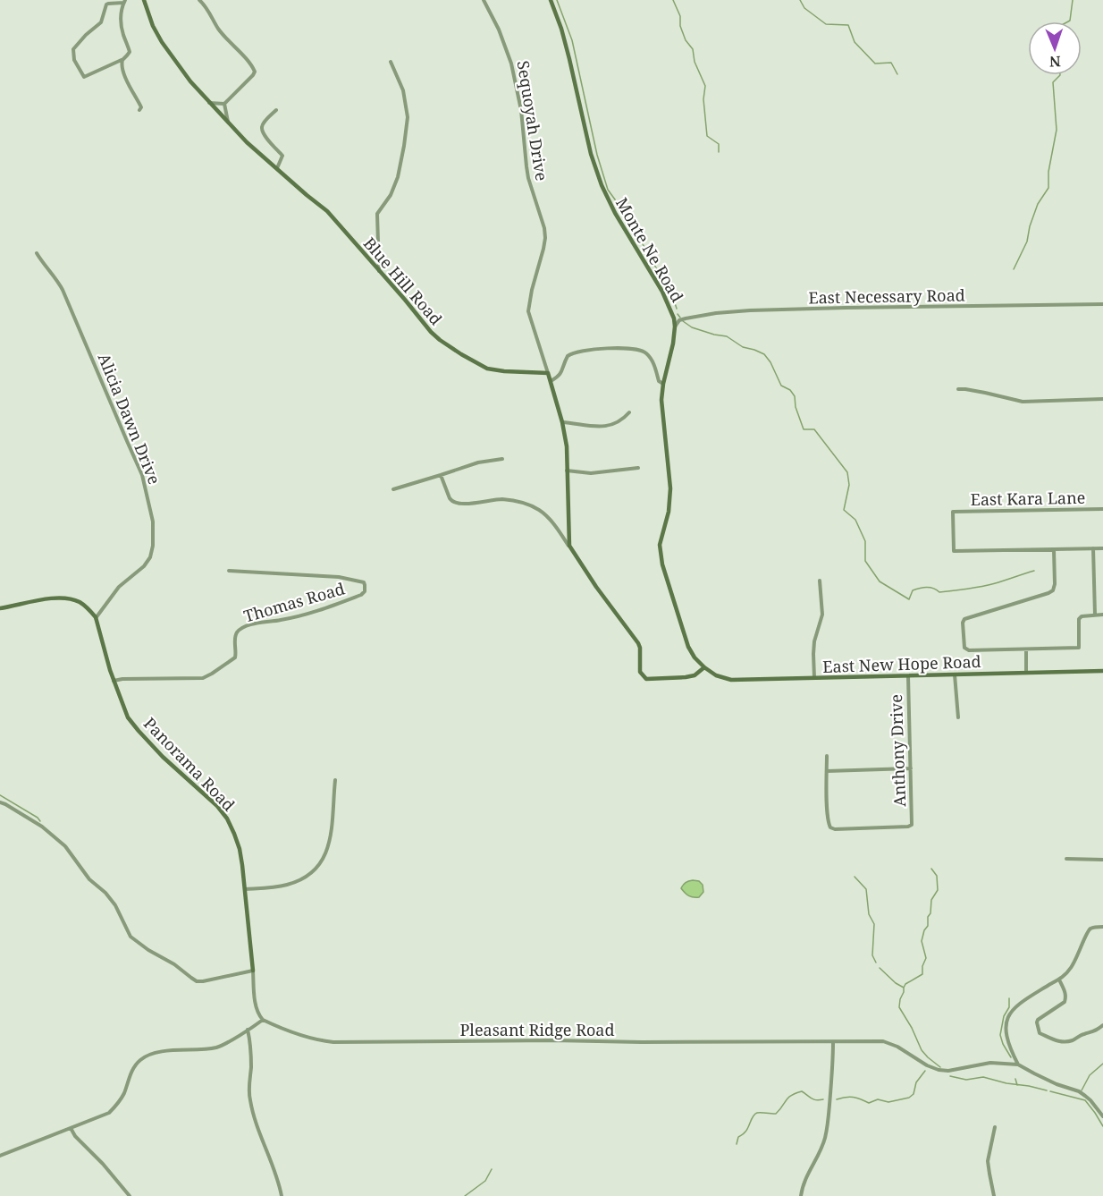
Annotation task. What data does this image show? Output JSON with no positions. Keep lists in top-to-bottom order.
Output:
{
  "streets": {
    "street": [
      "Sequoyah Drive",
      "Monte Ne Road",
      "Blue Hill Road",
      "East Necessary Road",
      "Alicia Dawn Drive",
      "East Kara Lane",
      "Thomas Road",
      "East New Hope Road",
      "Anthony Drive",
      "Panorama Road",
      "Pleasant Ridge Road"
    ]
  },
  "crossings": [
    ["Sequoyah Drive", "Blue Hill Road"],
    ["Monte Ne Road", "East Necessary Road"],
    ["Monte Ne Road", "East New Hope Road"],
    ["Alicia Dawn Drive", "Panorama Road"],
    ["Thomas Road", "Panorama Road"],
    ["East New Hope Road", "Anthony Drive"]
  ],
  "north": "bottom"
}
